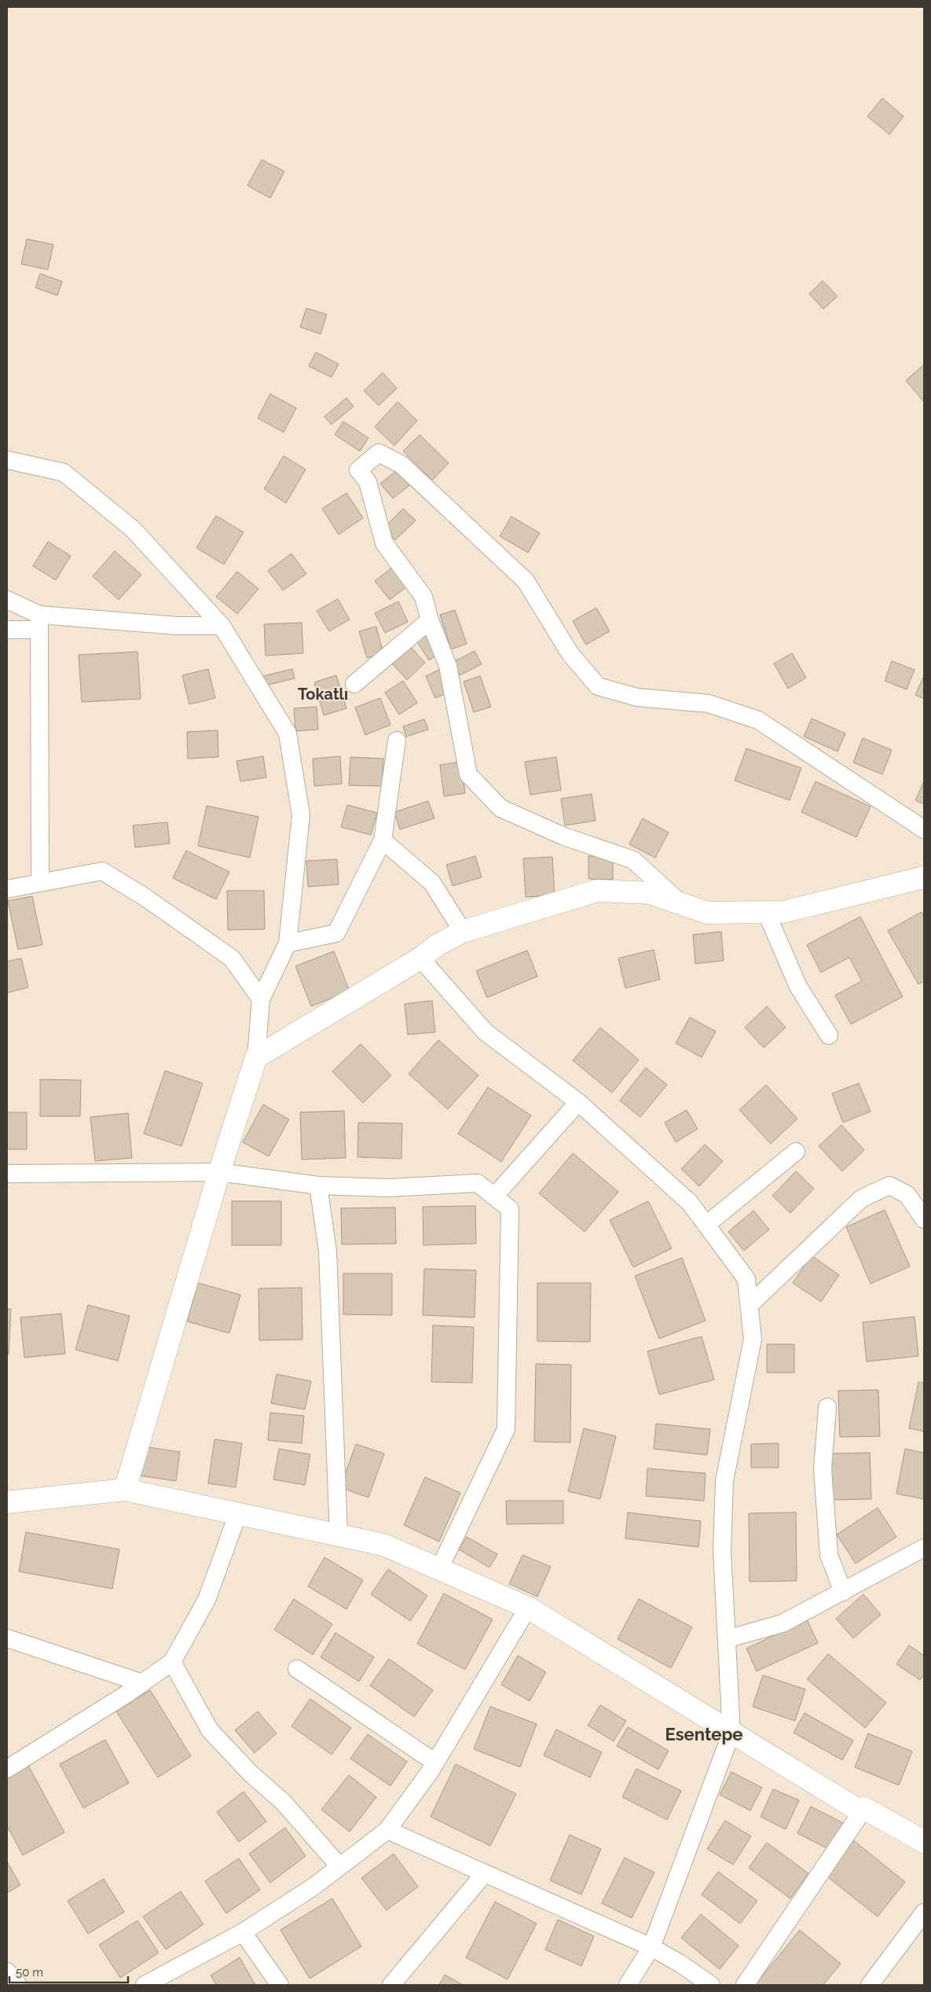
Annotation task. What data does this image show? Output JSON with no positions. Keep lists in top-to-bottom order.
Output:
{
  "districts": ["Tokatlı", "Esentepe"],
  "scale_bar": "50 m"
}
